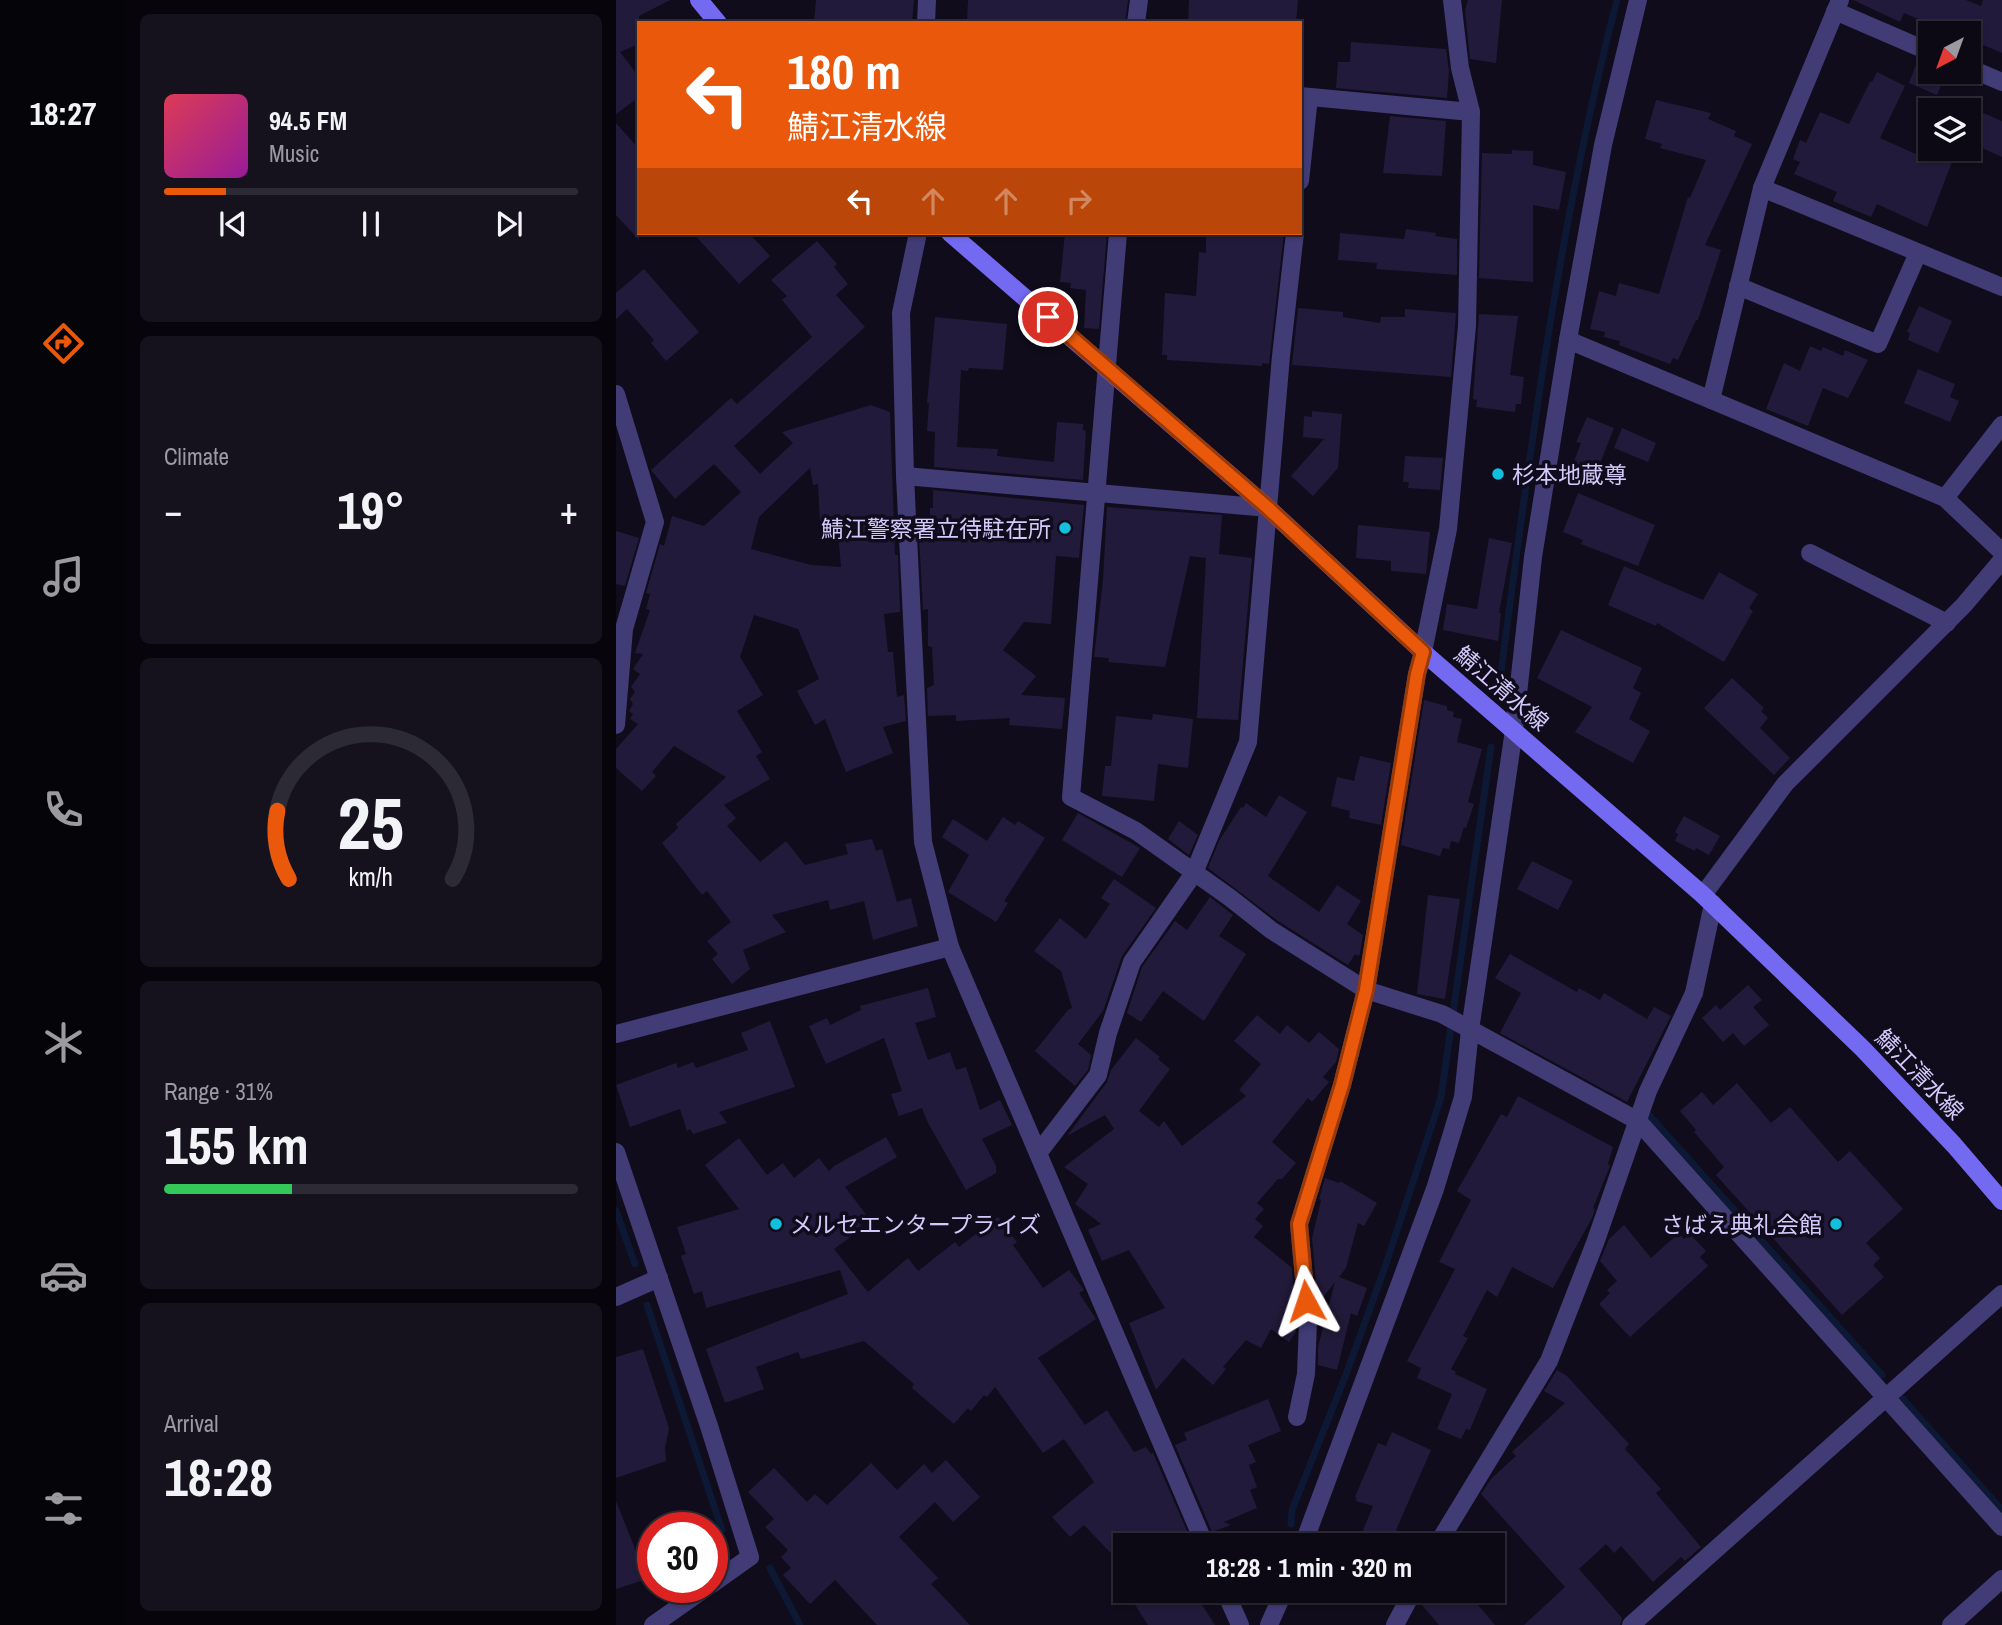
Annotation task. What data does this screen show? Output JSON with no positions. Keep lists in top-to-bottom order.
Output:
{
  "streets": {
    "main road": ["鯖江清水線"]
  },
  "places": [
    "杉本地蔵尊",
    "鯖江警察署立待駐在所",
    "メルセエンタープライズ",
    "さばえ典礼会館"
  ],
  "north": "bottom left",
  "page": {
    "tabs": "18:27",
    "turn": ["180 m", "鯖江清水線"],
    "song": ["94.5 FM", "Music"],
    "tile": [
      "Climate",
      ["Range · 31%", "155 km"],
      ["Arrival", "18:28"]
    ],
    "heat": ["−", "19°", "+"],
    "limit": "30",
    "trip": "18:28 · 1 min · 320 m",
    "gauge": ["25", "km/h"]
  }
}
